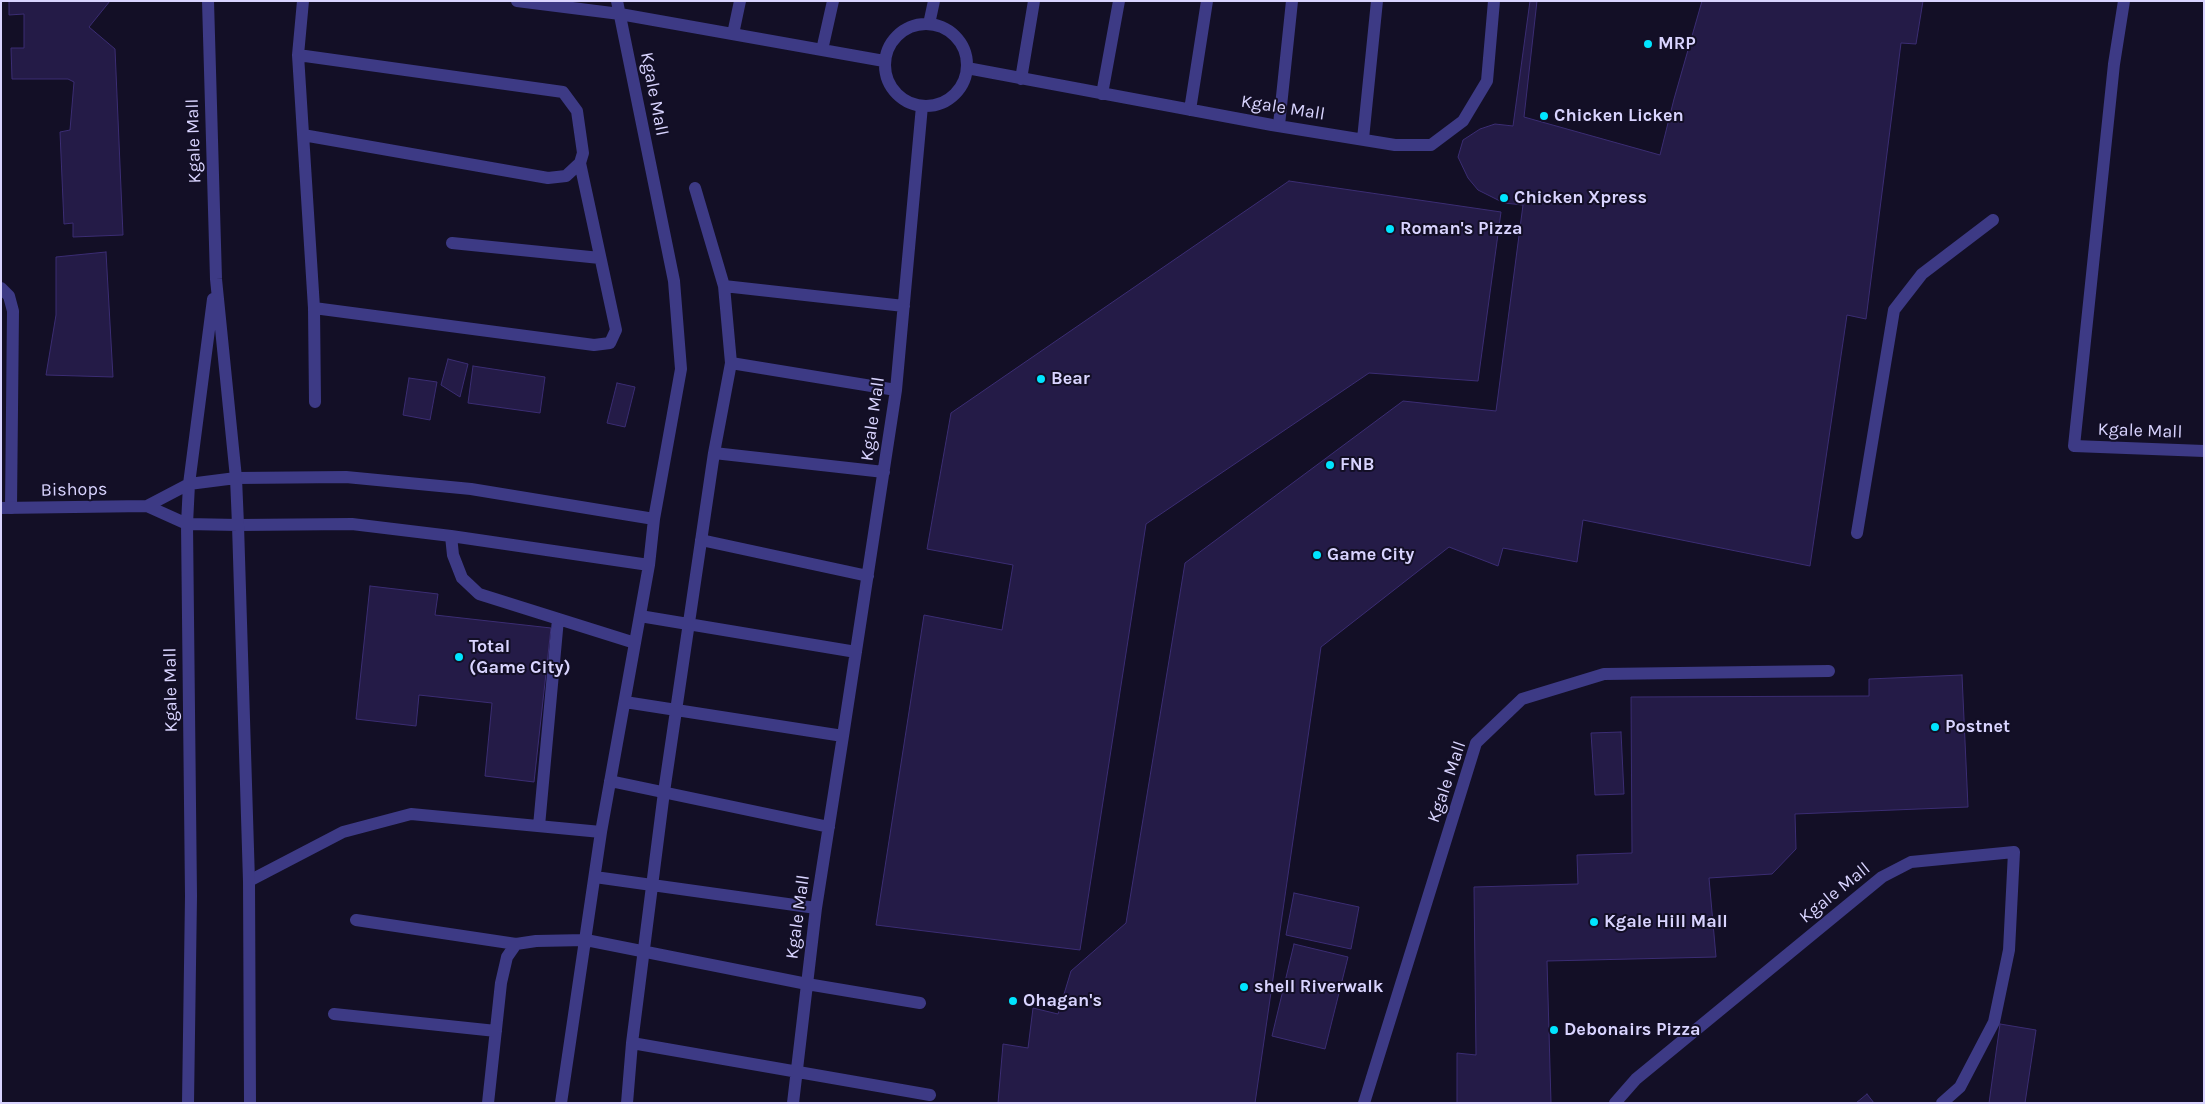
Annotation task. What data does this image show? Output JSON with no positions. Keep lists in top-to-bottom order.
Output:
{
  "streets": {
    "street": ["Kgale Mall", "Bishops"]
  },
  "crossings": [
    ["Kgale Mall", "Bishops"]
  ],
  "places": [
    "MRP",
    "Chicken Licken",
    "Chicken Xpress",
    "Roman's Pizza",
    "Bear",
    "FNB",
    "Game City",
    "Total (Game City)",
    "Postnet",
    "Kgale Hill Mall",
    "shell Riverwalk",
    "Ohagan's",
    "Debonairs Pizza"
  ]
}
